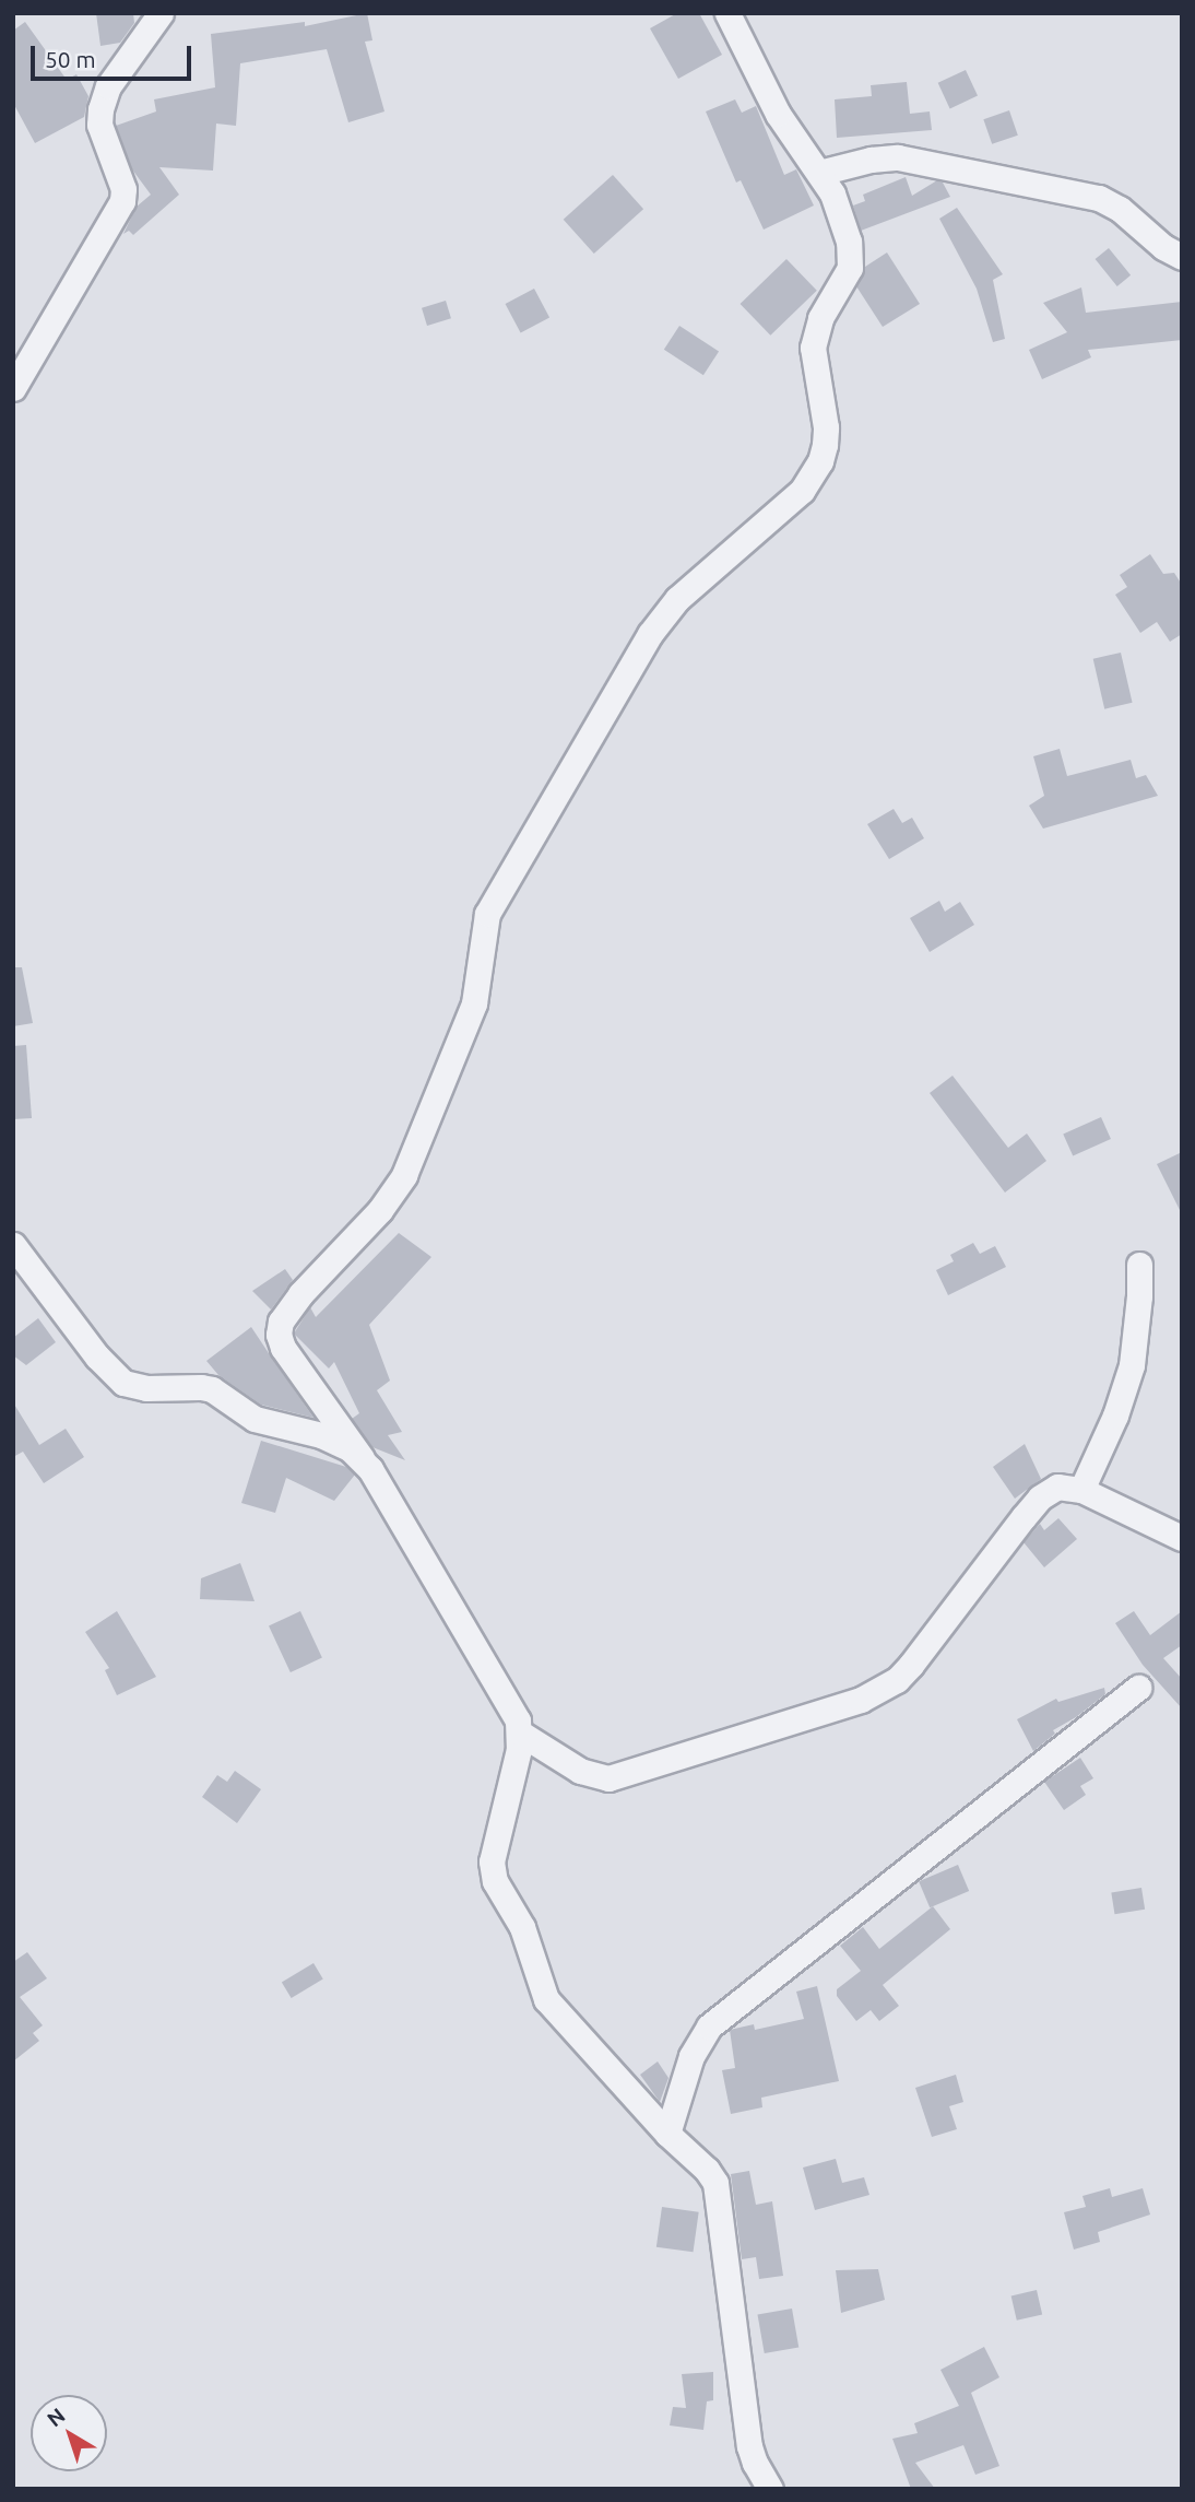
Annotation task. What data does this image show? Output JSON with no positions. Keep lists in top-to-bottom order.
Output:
{
  "scale_bar": "50 m",
  "north": "top left"
}
